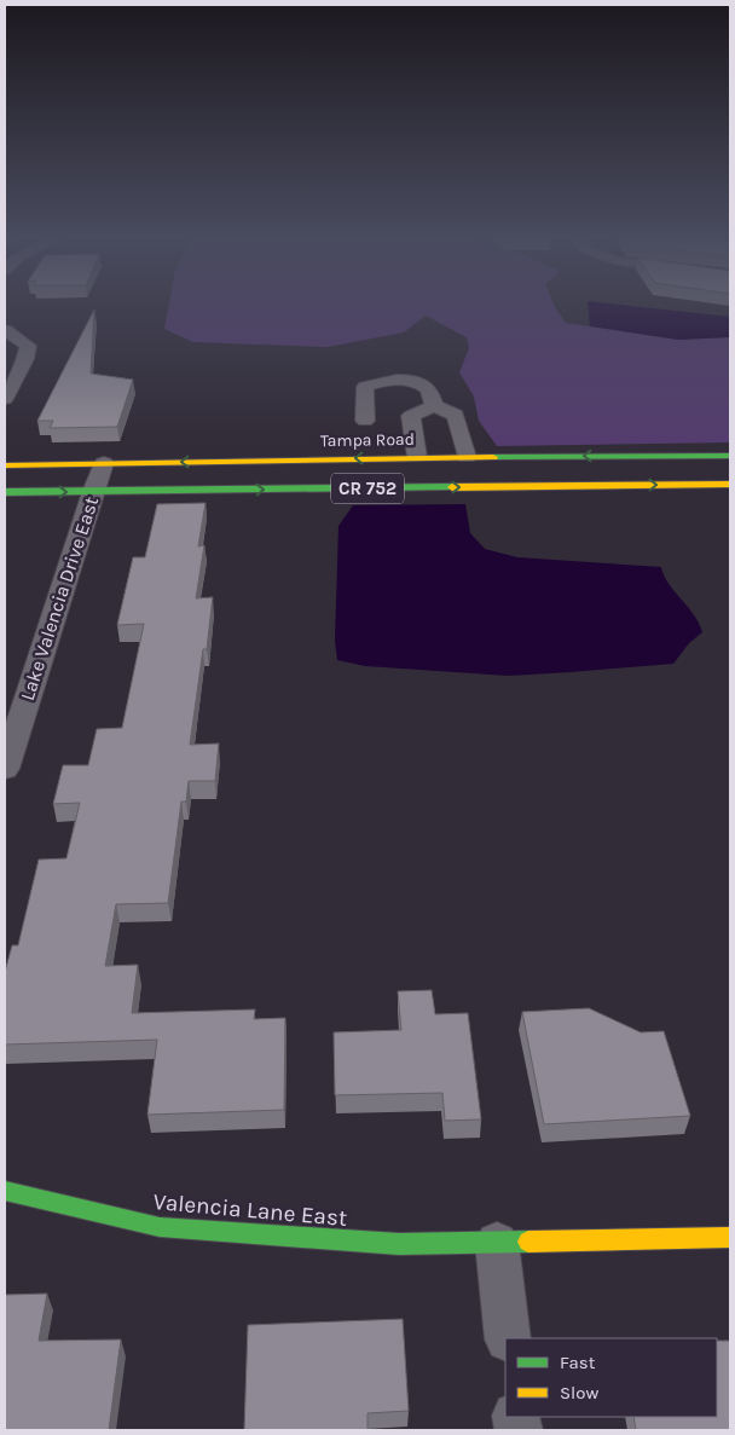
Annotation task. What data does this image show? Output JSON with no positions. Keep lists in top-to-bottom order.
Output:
{
  "streets": {
    "main road": ["Tampa Road", "CR 752", "Valencia Lane East"],
    "street": ["Lake Valencia Drive East"]
  },
  "crossings": [
    ["Tampa Road", "Lake Valencia Drive East"],
    ["CR 752", "Lake Valencia Drive East"]
  ],
  "legend": ["Fast", "Slow"]
}
